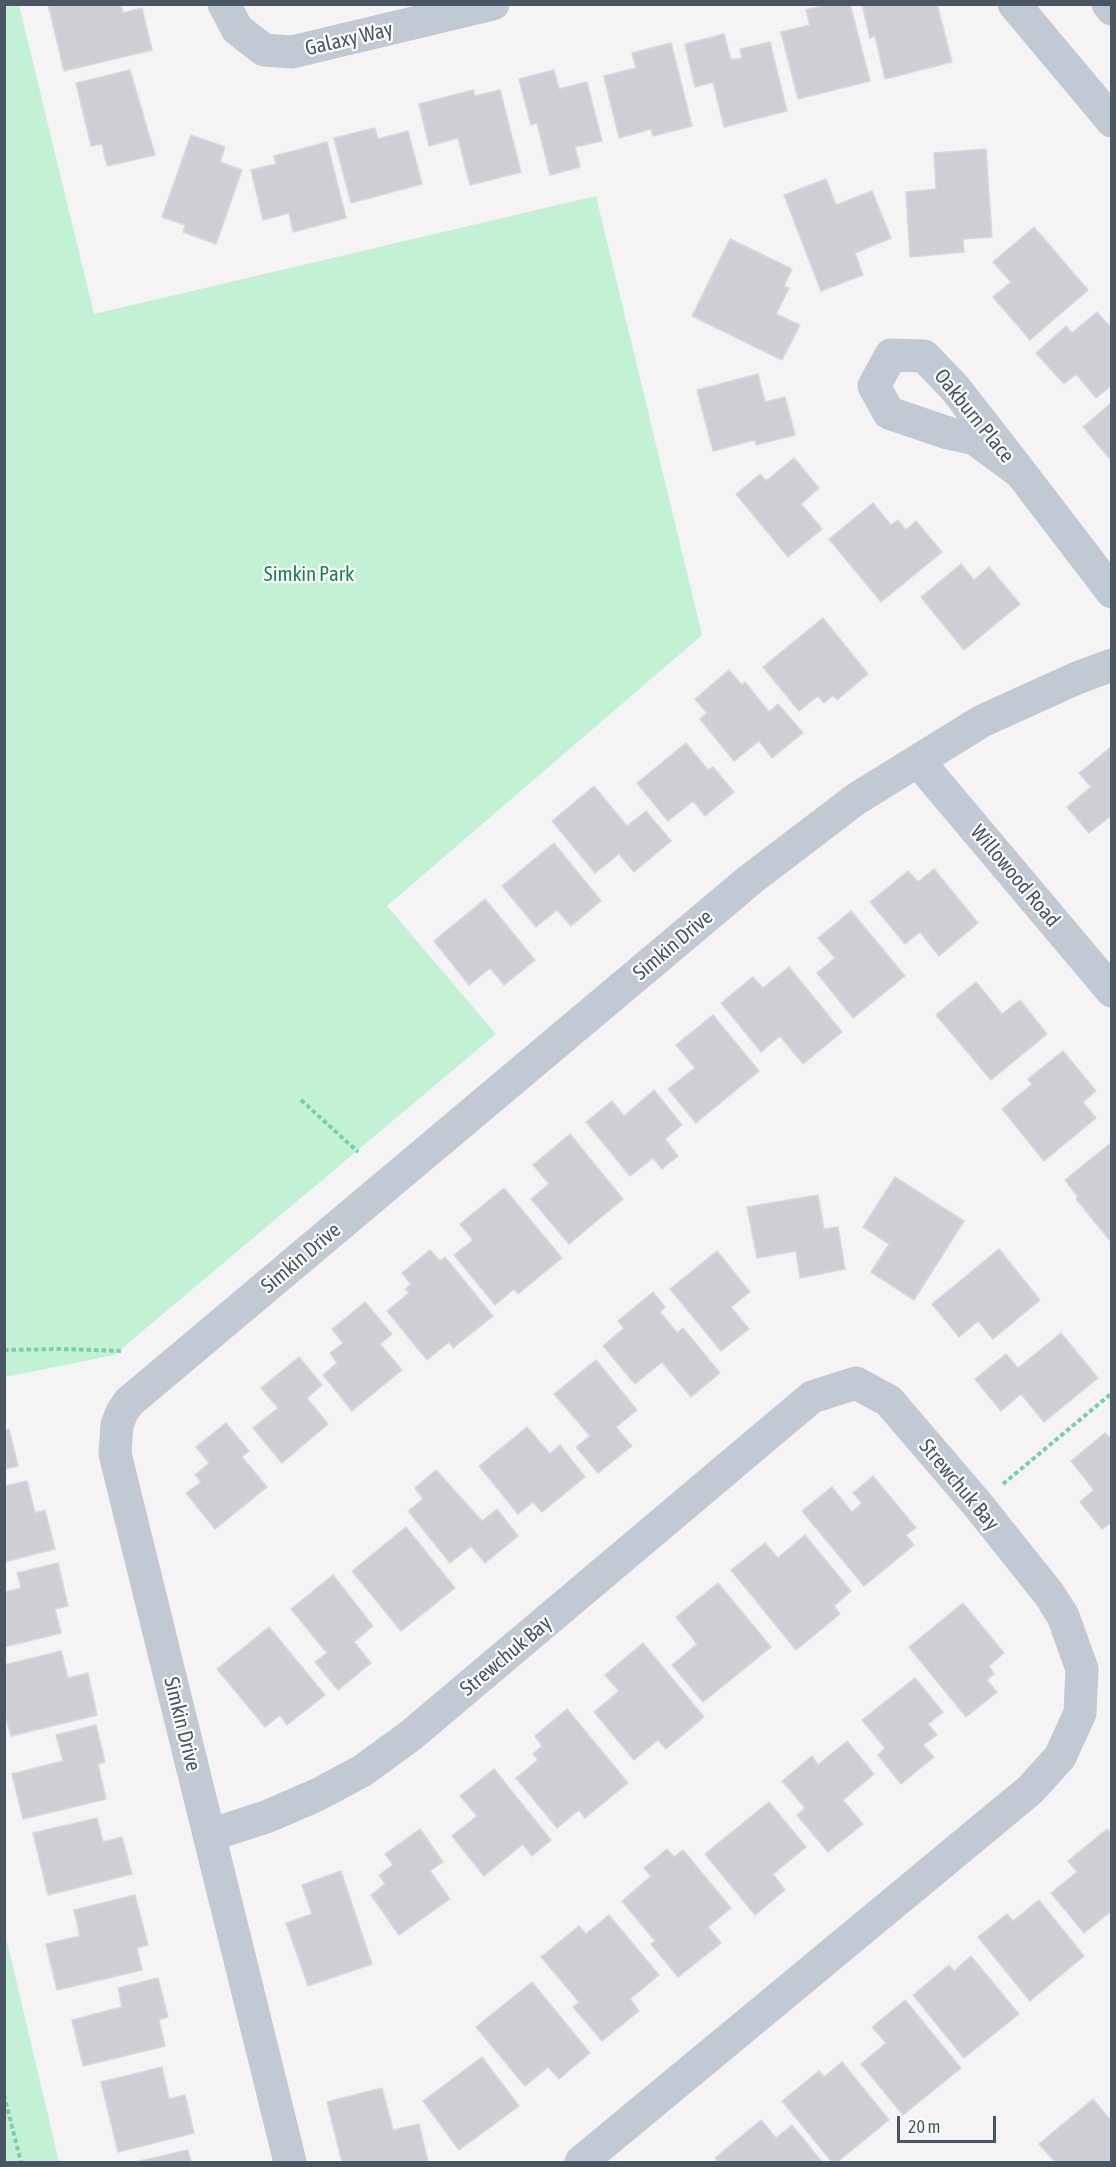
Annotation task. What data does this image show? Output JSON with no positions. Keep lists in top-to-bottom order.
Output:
{
  "streets": {
    "street": [
      "Galaxy Way",
      "Oakburn Place",
      "Willowood Road",
      "Simkin Drive",
      "Strewchuk Bay"
    ]
  },
  "crossings": [
    ["Willowood Road", "Simkin Drive"],
    ["Simkin Drive", "Strewchuk Bay"]
  ],
  "parks": ["Simkin Park"],
  "scale_bar": "20 m"
}
